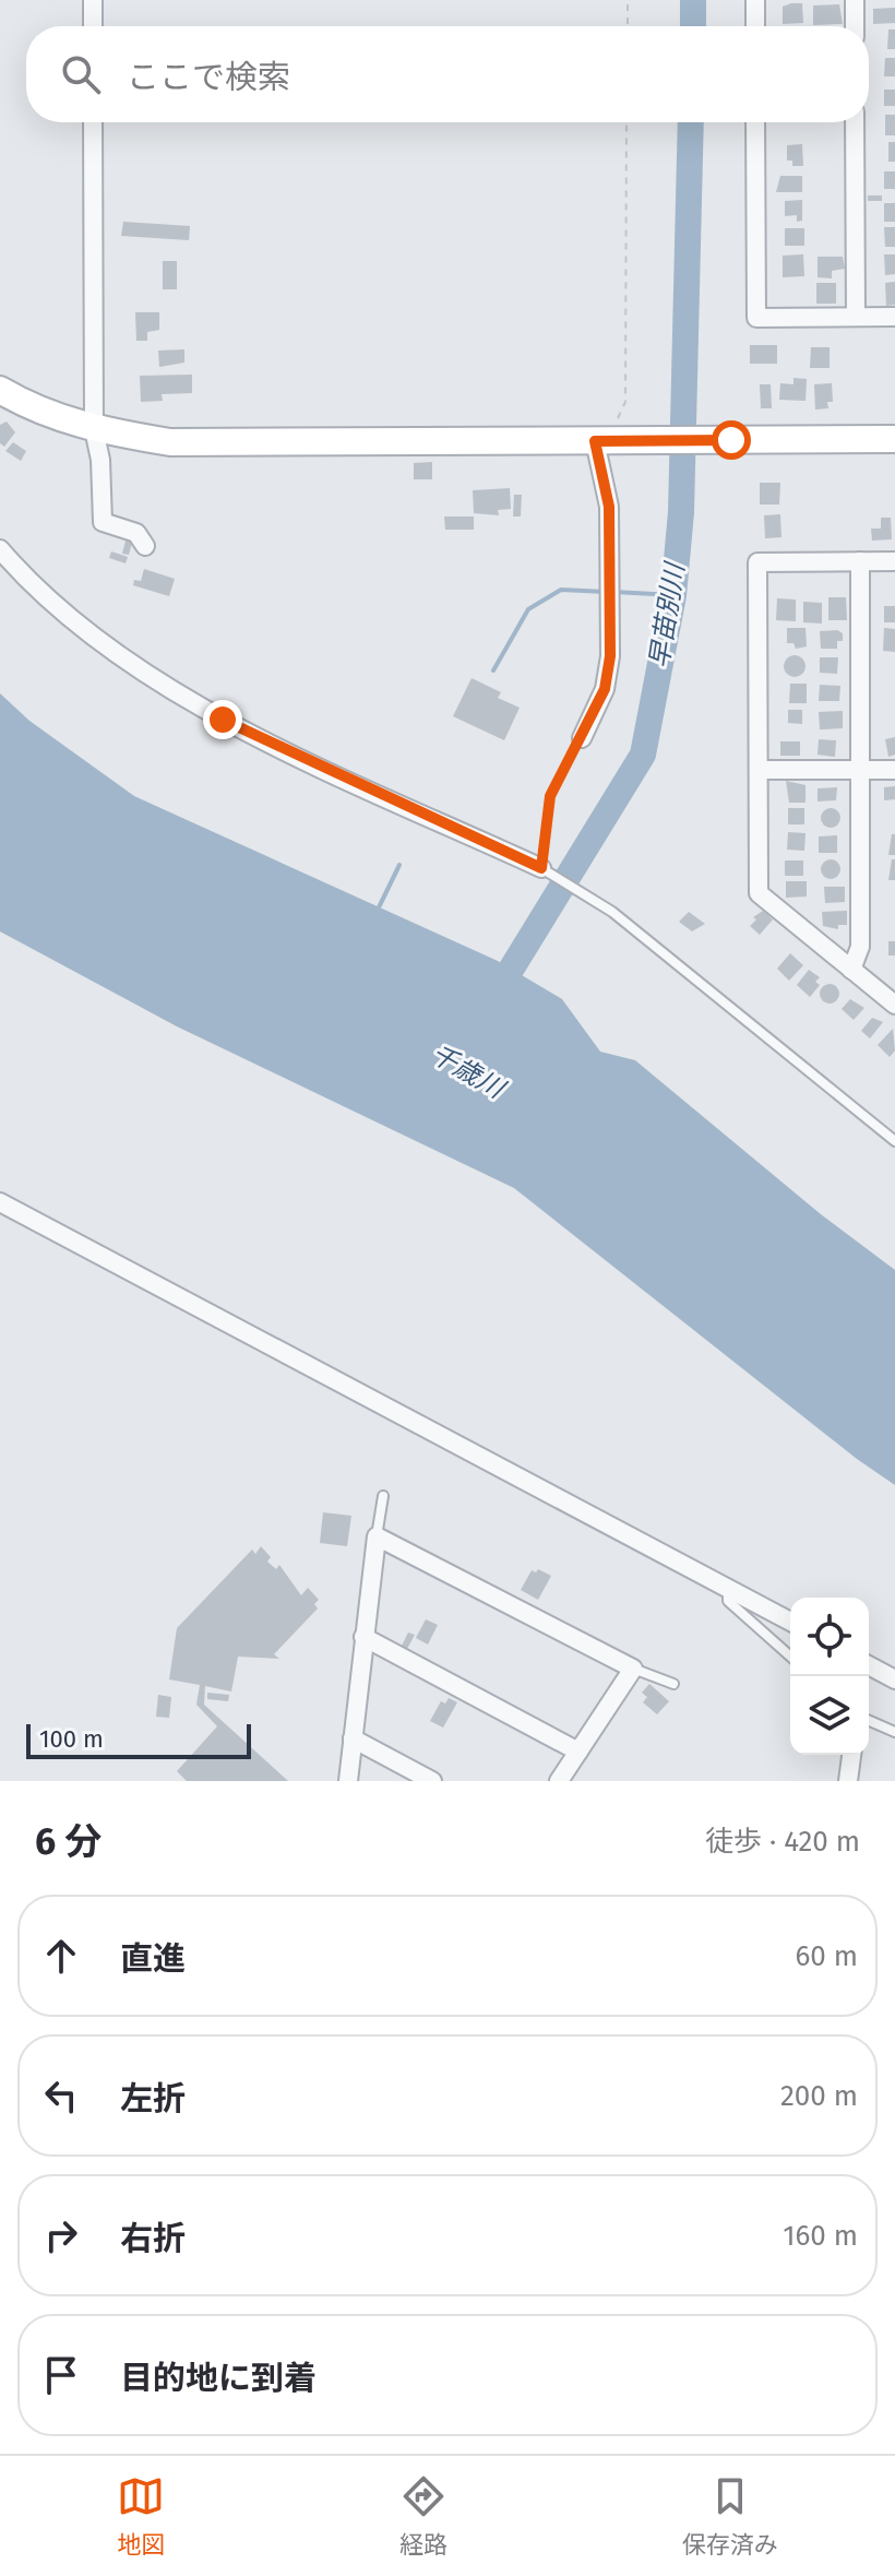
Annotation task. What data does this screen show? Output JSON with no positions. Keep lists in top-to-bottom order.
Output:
{
  "water": ["早苗別川", "千歳川"],
  "scale_bar": "100 m",
  "page": {
    "search": "ここで検索",
    "scale": "100 m",
    "heading": ["6 分", "徒歩 · 420 m"],
    "list": [
      ["直進", "60 m"],
      ["左折", "200 m"],
      ["右折", "160 m"],
      "目的地に到着"
    ],
    "nav": ["地図", "経路", "保存済み"]
  }
}
